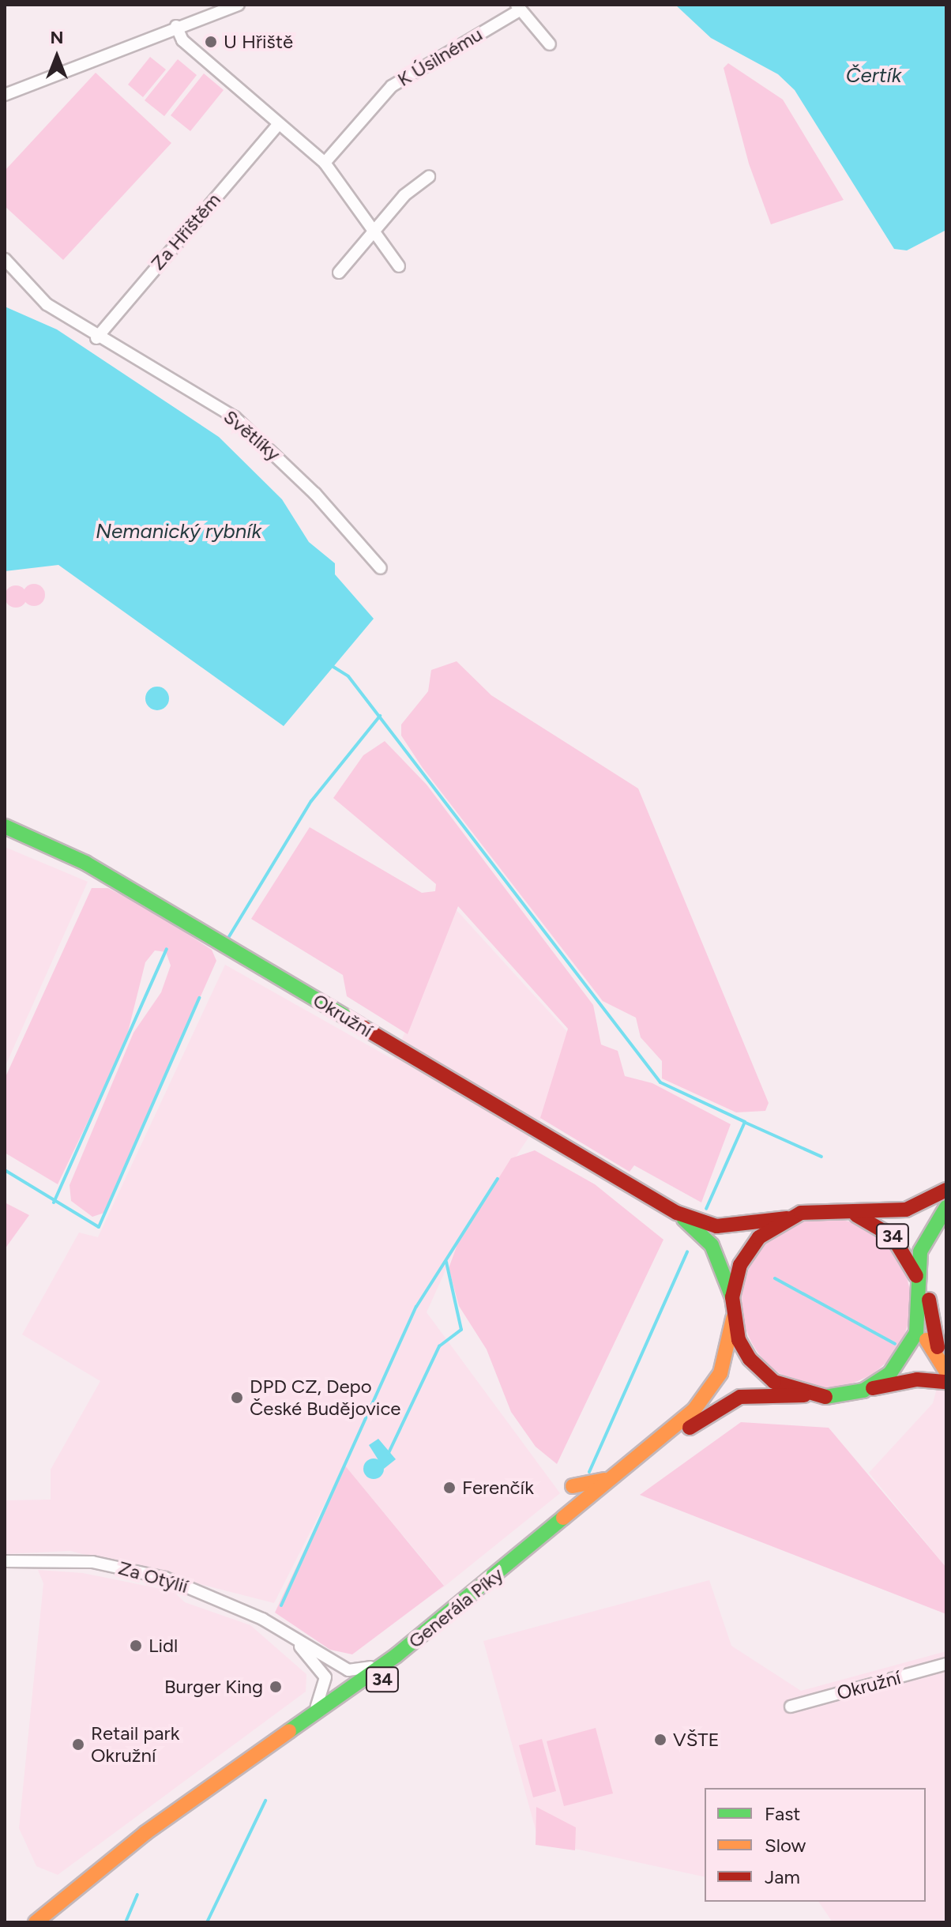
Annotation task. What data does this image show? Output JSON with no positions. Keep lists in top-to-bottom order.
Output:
{
  "streets": {
    "main road": ["Okružní", "34", "Generála Píky"],
    "street": [
      "K Úsilnému",
      "Za Hřištěm",
      "Světlíky",
      "Za Otýlií"
    ]
  },
  "crossings": [
    ["Za Hřištěm", "Světlíky"],
    ["Okružní", "34"],
    ["Okružní", "Generála Píky"],
    ["34", "Generála Píky"],
    ["Za Otýlií", "Generála Píky"]
  ],
  "water": ["Čertík", "Nemanický rybník"],
  "places": [
    "U Hřiště",
    "DPD CZ, Depo České Budějovice",
    "Ferenčík",
    "Lidl",
    "Burger King",
    "VŠTE",
    "Retail park Okružní"
  ],
  "legend": ["Fast", "Slow", "Jam"],
  "north": "top"
}
